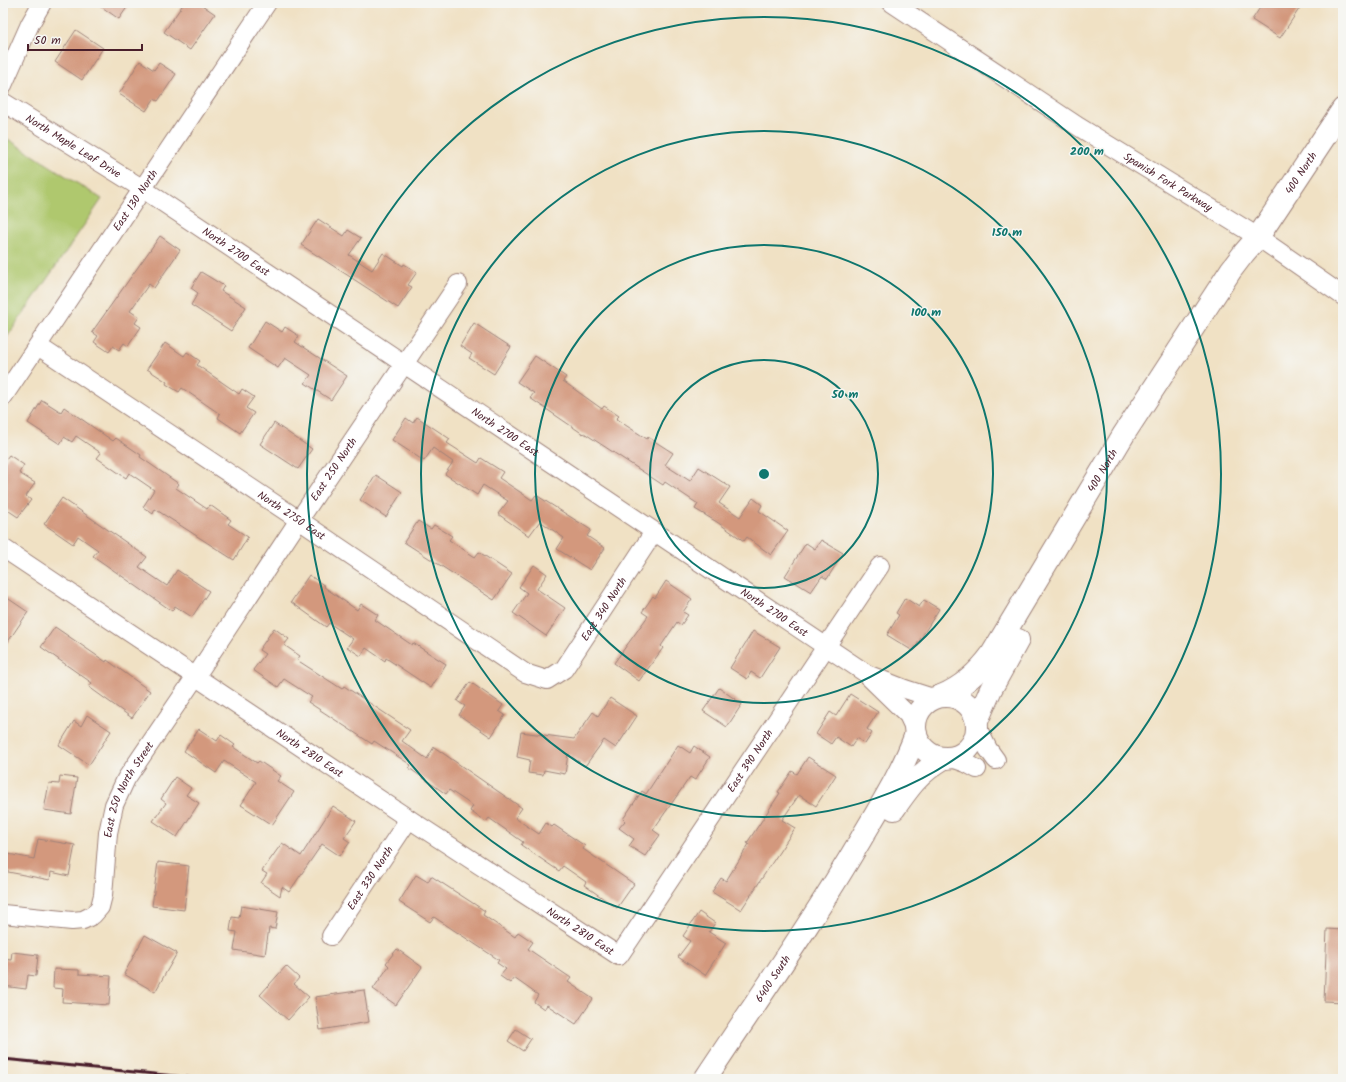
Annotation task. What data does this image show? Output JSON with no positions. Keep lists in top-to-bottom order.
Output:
{
  "streets": {
    "main road": ["400 North", "6400 South"],
    "street": [
      "North Maple Leaf Drive",
      "Spanish Fork Parkway",
      "East 130 North",
      "North 2700 East",
      "East 250 North",
      "North 2750 East",
      "East 340 North",
      "North 2810 East",
      "East 390 North",
      "East 250 North Street",
      "East 330 North"
    ]
  },
  "crossings": [
    ["North Maple Leaf Drive", "East 130 North"],
    ["North Maple Leaf Drive", "North 2700 East"],
    ["400 North", "Spanish Fork Parkway"],
    ["400 North", "North 2700 East"],
    ["400 North", "6400 South"],
    ["East 130 North", "North 2700 East"],
    ["East 130 North", "North 2750 East"],
    ["North 2700 East", "East 250 North"],
    ["North 2700 East", "East 340 North"],
    ["North 2700 East", "East 390 North"],
    ["North 2700 East", "6400 South"],
    ["East 250 North", "North 2750 East"],
    ["East 250 North", "North 2810 East"],
    ["East 250 North", "East 250 North Street"],
    ["North 2750 East", "East 340 North"],
    ["North 2810 East", "East 390 North"],
    ["North 2810 East", "East 250 North Street"],
    ["North 2810 East", "East 330 North"]
  ],
  "scale_bar": "50 m",
  "rings": [
    "200 m",
    "150 m",
    "100 m",
    "50 m"
  ]
}
